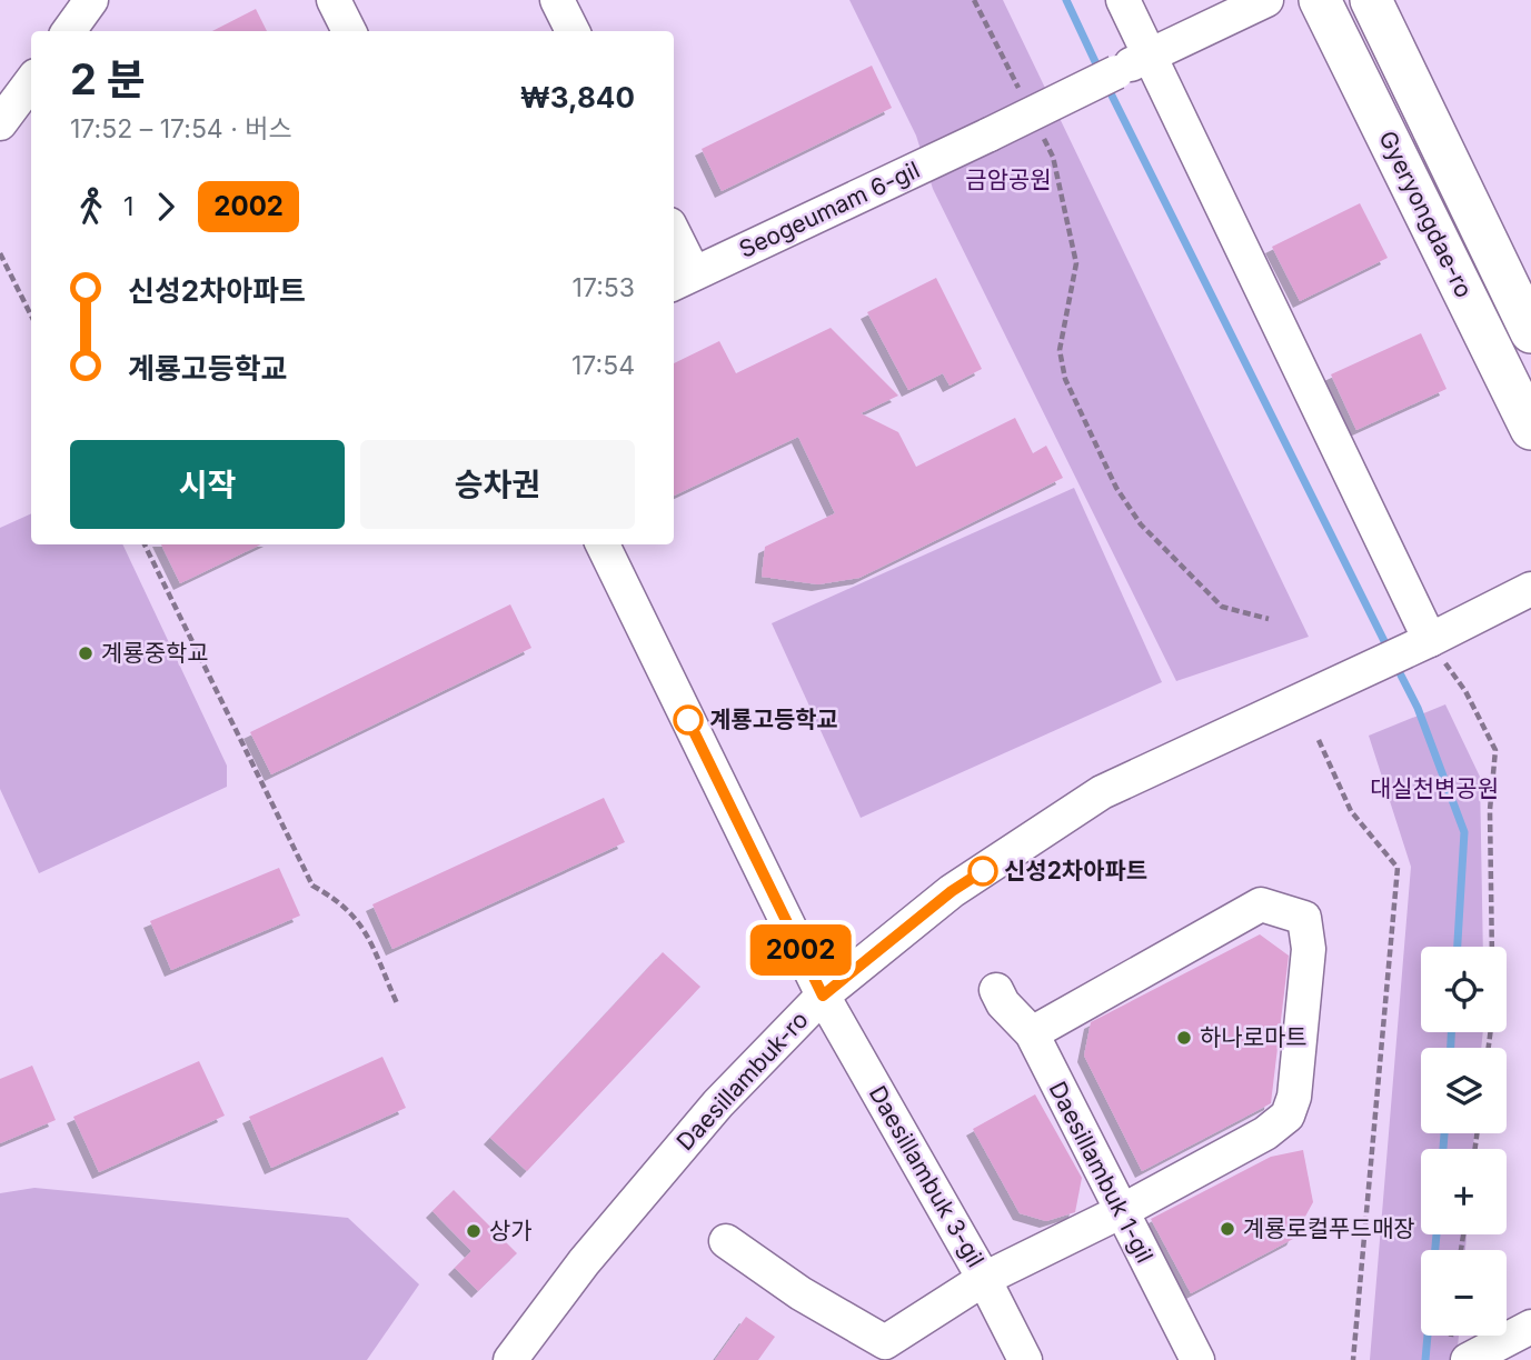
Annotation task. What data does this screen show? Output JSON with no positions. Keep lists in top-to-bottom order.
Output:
{
  "streets": {
    "main road": ["Gyeryongdae-ro"],
    "street": [
      "Seogeumam 6-gil",
      "Daesillambuk-ro",
      "Daesillambuk 1-gil",
      "Daesillambuk 3-gil"
    ]
  },
  "crossings": [
    ["Daesillambuk-ro", "Daesillambuk 3-gil"]
  ],
  "parks": ["금암공원", "대실천변공원"],
  "places": [
    "계룡중학교",
    "계룡고등학교",
    "신성2차아파트",
    "하나로마트",
    "계룡로컬푸드매장",
    "상가"
  ],
  "lines": ["bus line 2002"],
  "page": {
    "on_map": "2002",
    "heading": ["2 분", "17:52 – 17:54 · 버스", "₩3,840"],
    "legs": ["1", "2002"],
    "list": [
      {
        "name": "신성2차아파트",
        "value": "17:53"
      },
      {
        "name": "계룡고등학교",
        "value": "17:54"
      }
    ],
    "buttons": ["시작", "승차권"],
    "map_buttons": ["+", "−"]
  }
}
